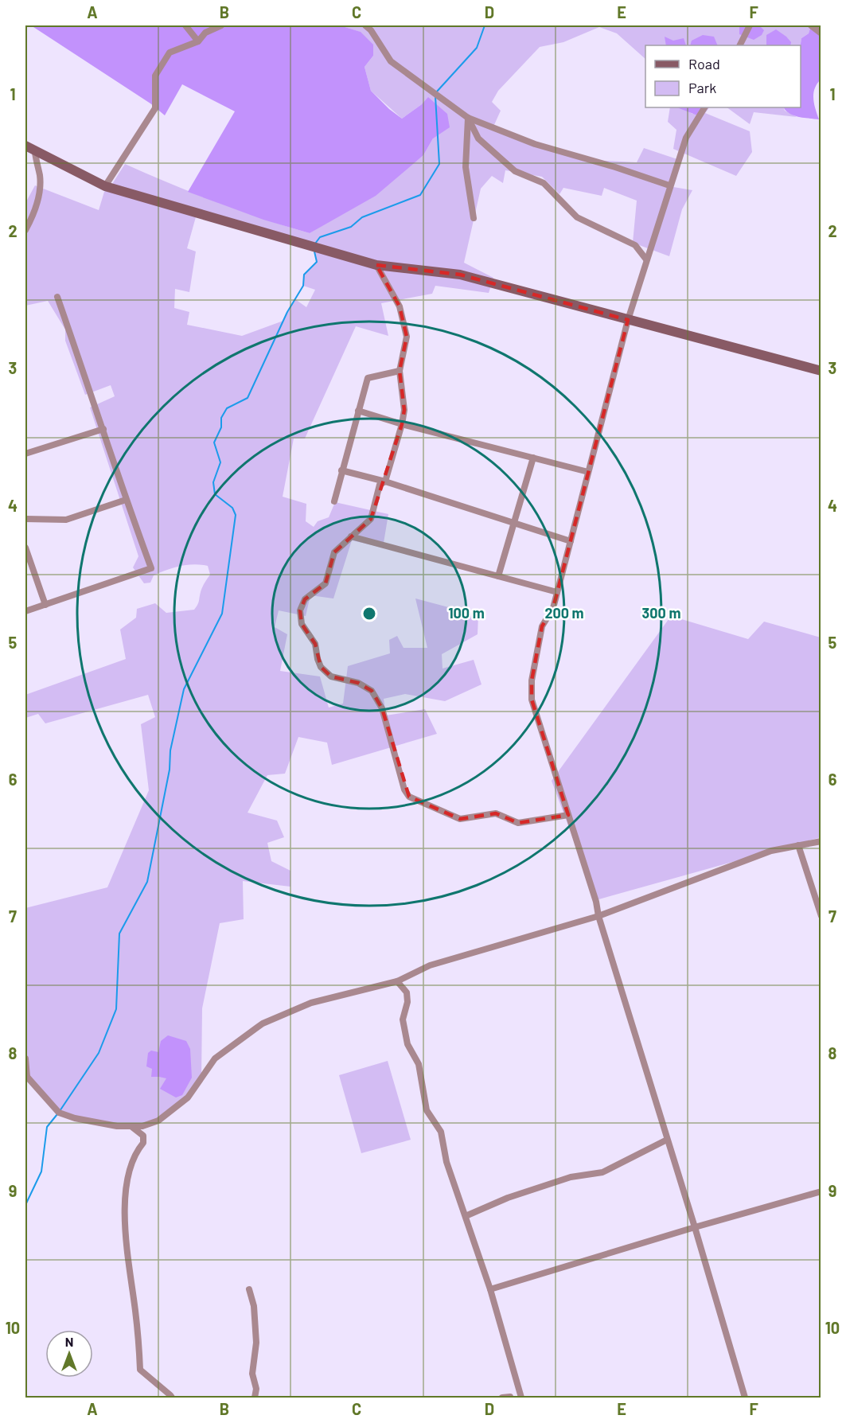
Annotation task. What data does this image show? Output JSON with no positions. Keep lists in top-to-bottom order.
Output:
{
  "legend": ["Road", "Park"],
  "north": "top",
  "grid": {
    "columns": [
      "A",
      "B",
      "C",
      "D",
      "E",
      "F"
    ],
    "rows": [
      "1",
      "2",
      "3",
      "4",
      "5",
      "6",
      "7",
      "8",
      "9",
      "10"
    ]
  },
  "rings": ["100 m", "200 m", "300 m"]
}
